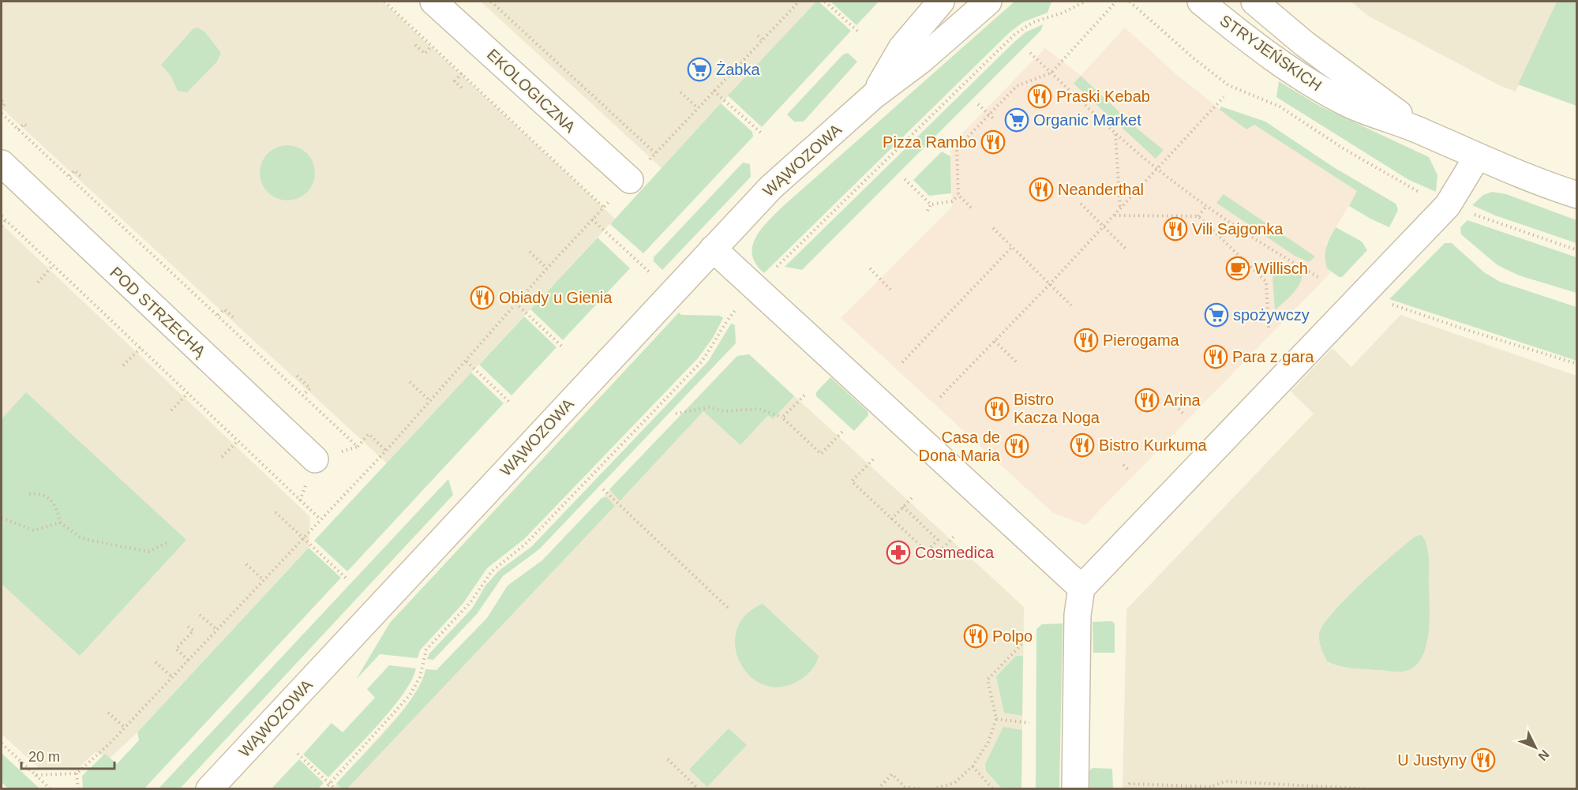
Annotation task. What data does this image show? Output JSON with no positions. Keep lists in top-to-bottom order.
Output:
{
  "streets": {
    "street": [
      "STRYJEŃSKICH",
      "EKOLOGICZNA",
      "WĄWOZOWA",
      "POD STRZECHĄ"
    ]
  },
  "places": {
    "supermarket": ["Żabka", "Organic Market", "spożywczy"],
    "restaurant": [
      "Praski Kebab",
      "Pizza Rambo",
      "Neanderthal",
      "Vili Sajgonka",
      "Obiady u Gienia",
      "Pierogama",
      "Para z gara",
      "Arina",
      "Bistro Kacza Noga",
      "Bistro Kurkuma",
      "Casa de Dona Maria",
      "Polpo",
      "U Justyny"
    ],
    "cafe": ["Willisch"],
    "pharmacy": ["Cosmedica"]
  },
  "scale_bar": "20 m",
  "north": "bottom right"
}
